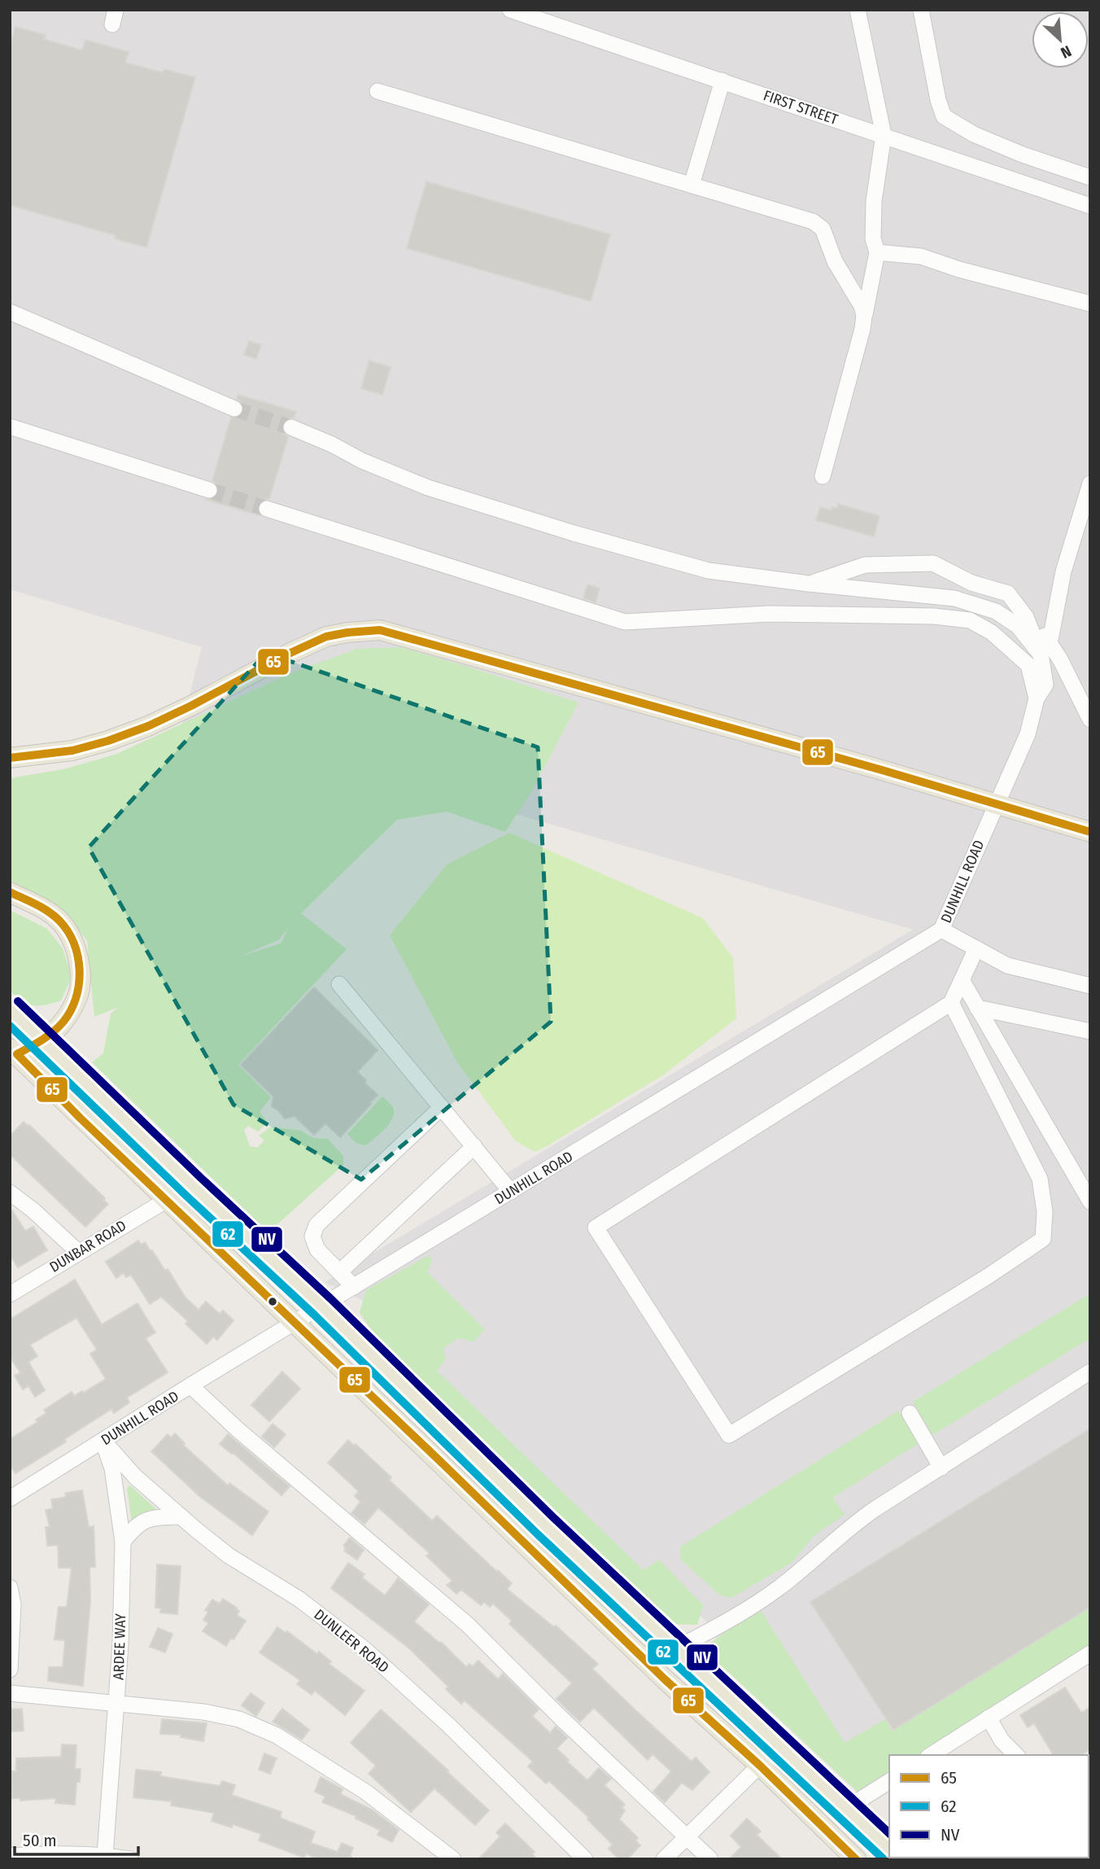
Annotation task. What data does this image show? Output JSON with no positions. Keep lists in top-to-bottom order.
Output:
{
  "streets": {
    "street": [
      "FIRST STREET",
      "DUNHILL ROAD",
      "DUNBAR ROAD",
      "DUNLEER ROAD",
      "ARDEE WAY"
    ]
  },
  "crossings": [
    ["DUNHILL ROAD", "DUNLEER ROAD"],
    ["DUNHILL ROAD", "ARDEE WAY"],
    ["DUNLEER ROAD", "ARDEE WAY"]
  ],
  "lines": ["transit line 65", "transit line NV", "transit line 62"],
  "legend": ["65", "62", "NV"],
  "scale_bar": "50 m",
  "north": "bottom right"
}
